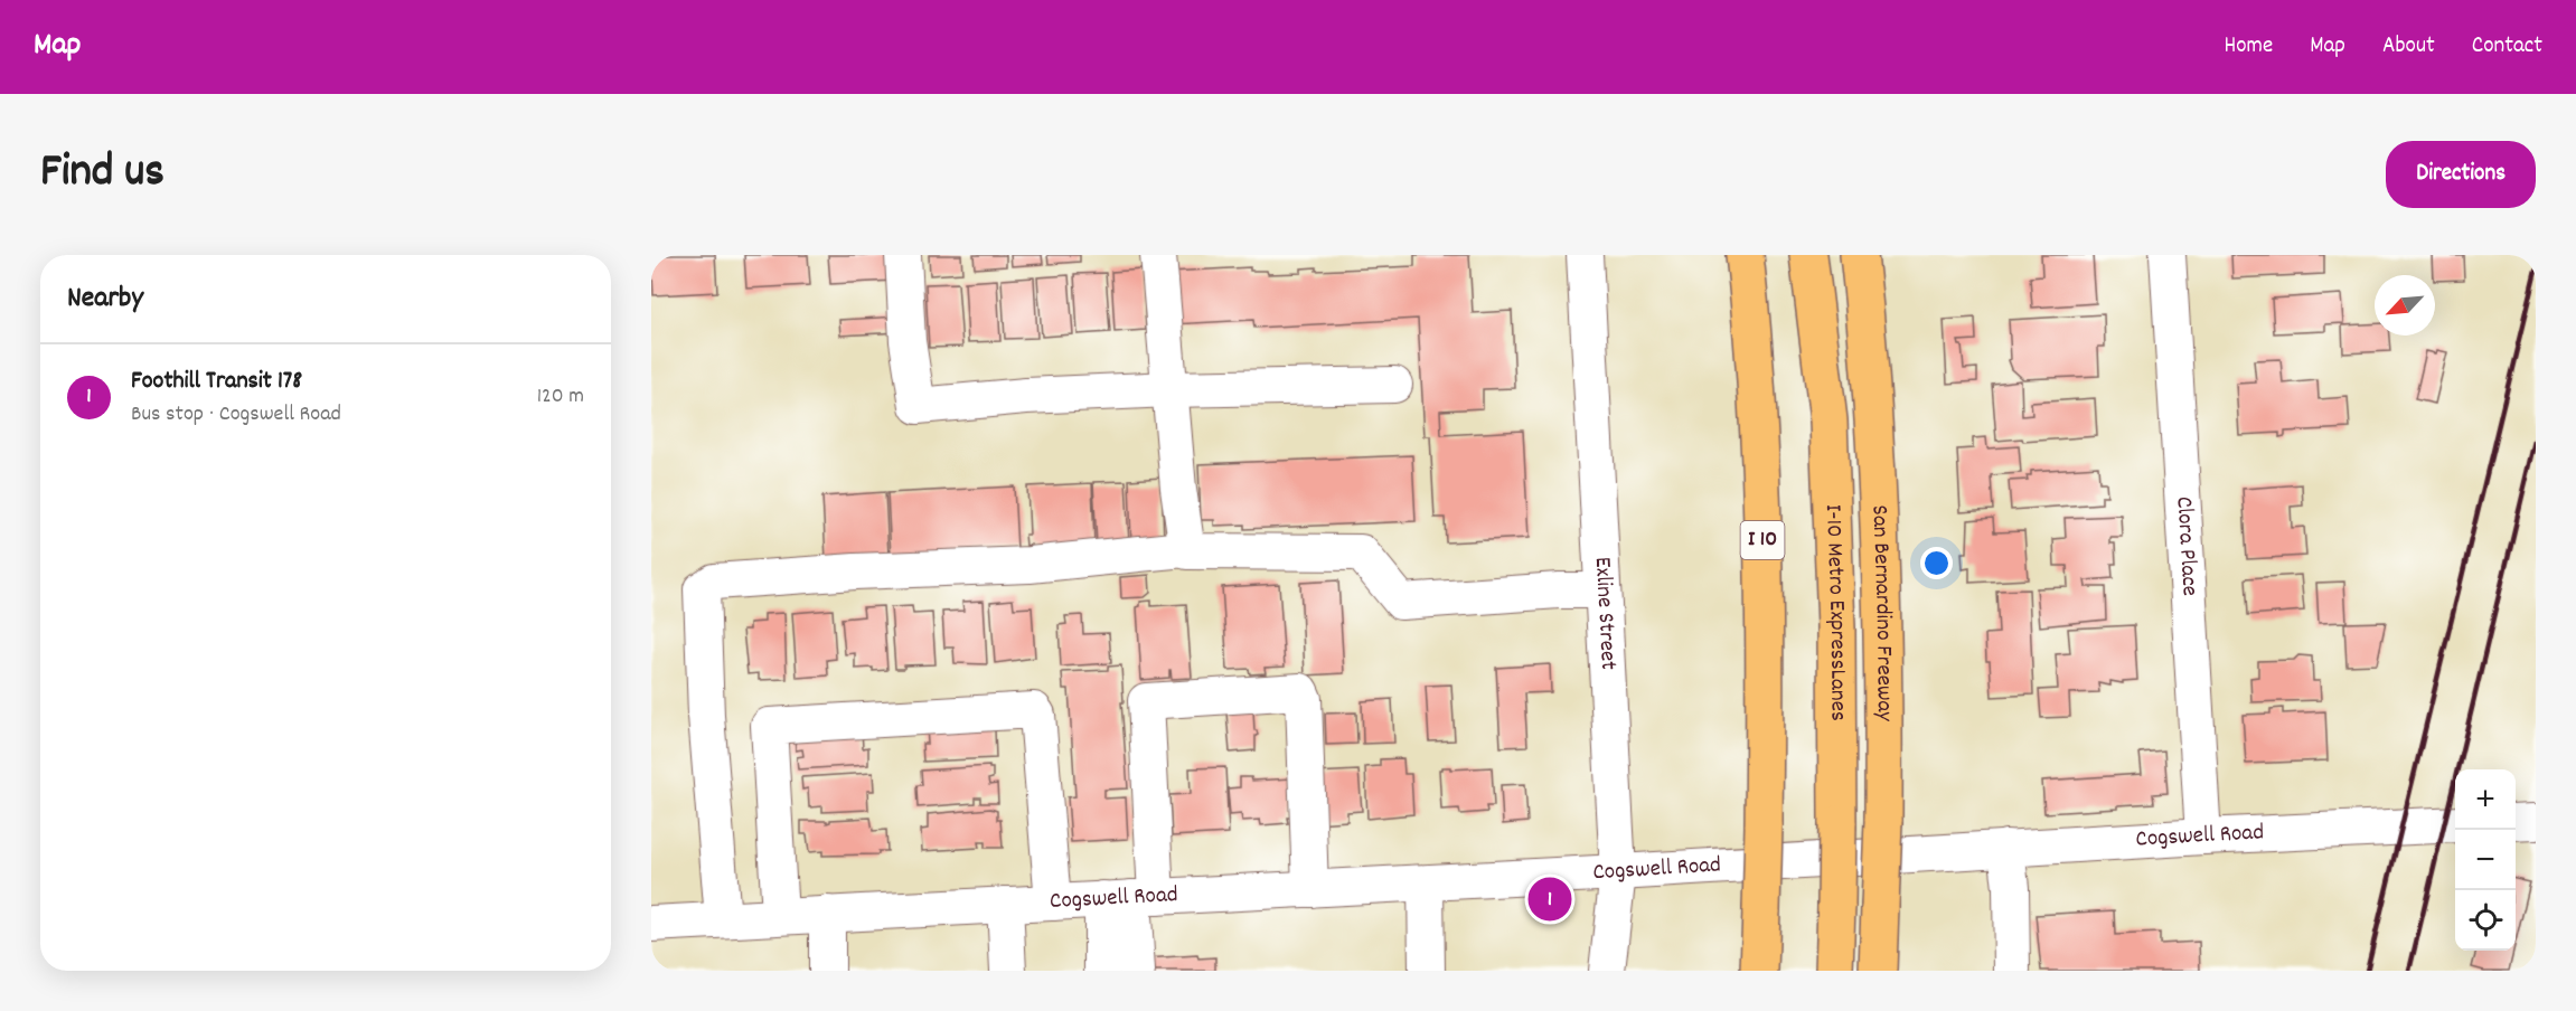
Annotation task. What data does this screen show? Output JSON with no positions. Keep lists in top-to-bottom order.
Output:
{
  "streets": {
    "highway": ["I 10", "I-10 Metro ExpressLanes", "San Bernardino Freeway"],
    "street": ["Clora Place", "Exline Street", "Cogswell Road"]
  },
  "crossings": [
    ["Clora Place", "Cogswell Road"],
    ["Exline Street", "Cogswell Road"]
  ],
  "north": "bottom left",
  "page": {
    "header": "Map",
    "nav": [
      "Home",
      "Map",
      "About",
      "Contact"
    ],
    "title": "Find us",
    "buttons": "Directions",
    "heading": "Nearby",
    "list": [
      {
        "mark": "1",
        "name": "Foothill Transit 178",
        "note": "Bus stop · Cogswell Road",
        "value": "120 m"
      }
    ],
    "map_buttons": ["+", "−"],
    "pins": "1"
  }
}
